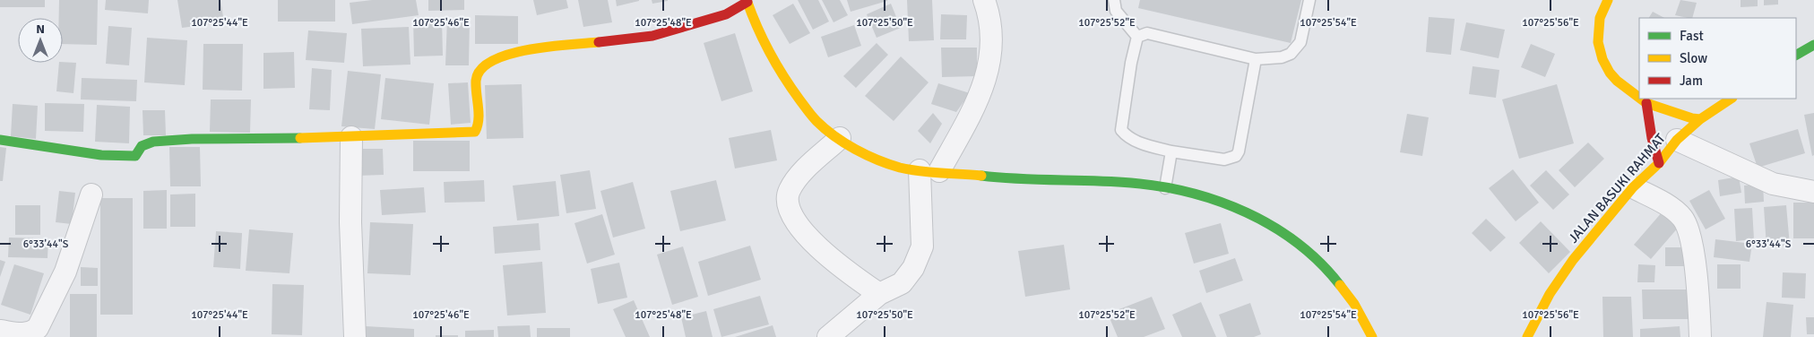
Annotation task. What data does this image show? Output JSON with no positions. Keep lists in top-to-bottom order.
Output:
{
  "streets": {
    "main road": ["JALAN BASUKI RAHMAT"]
  },
  "legend": ["Fast", "Slow", "Jam"],
  "north": "top",
  "coordinates": [
    "107°25'44\"E",
    "107°25'46\"E",
    "107°25'48\"E",
    "107°25'50\"E",
    "107°25'52\"E",
    "107°25'54\"E",
    "107°25'56\"E",
    "6°33'44\"S"
  ]
}
